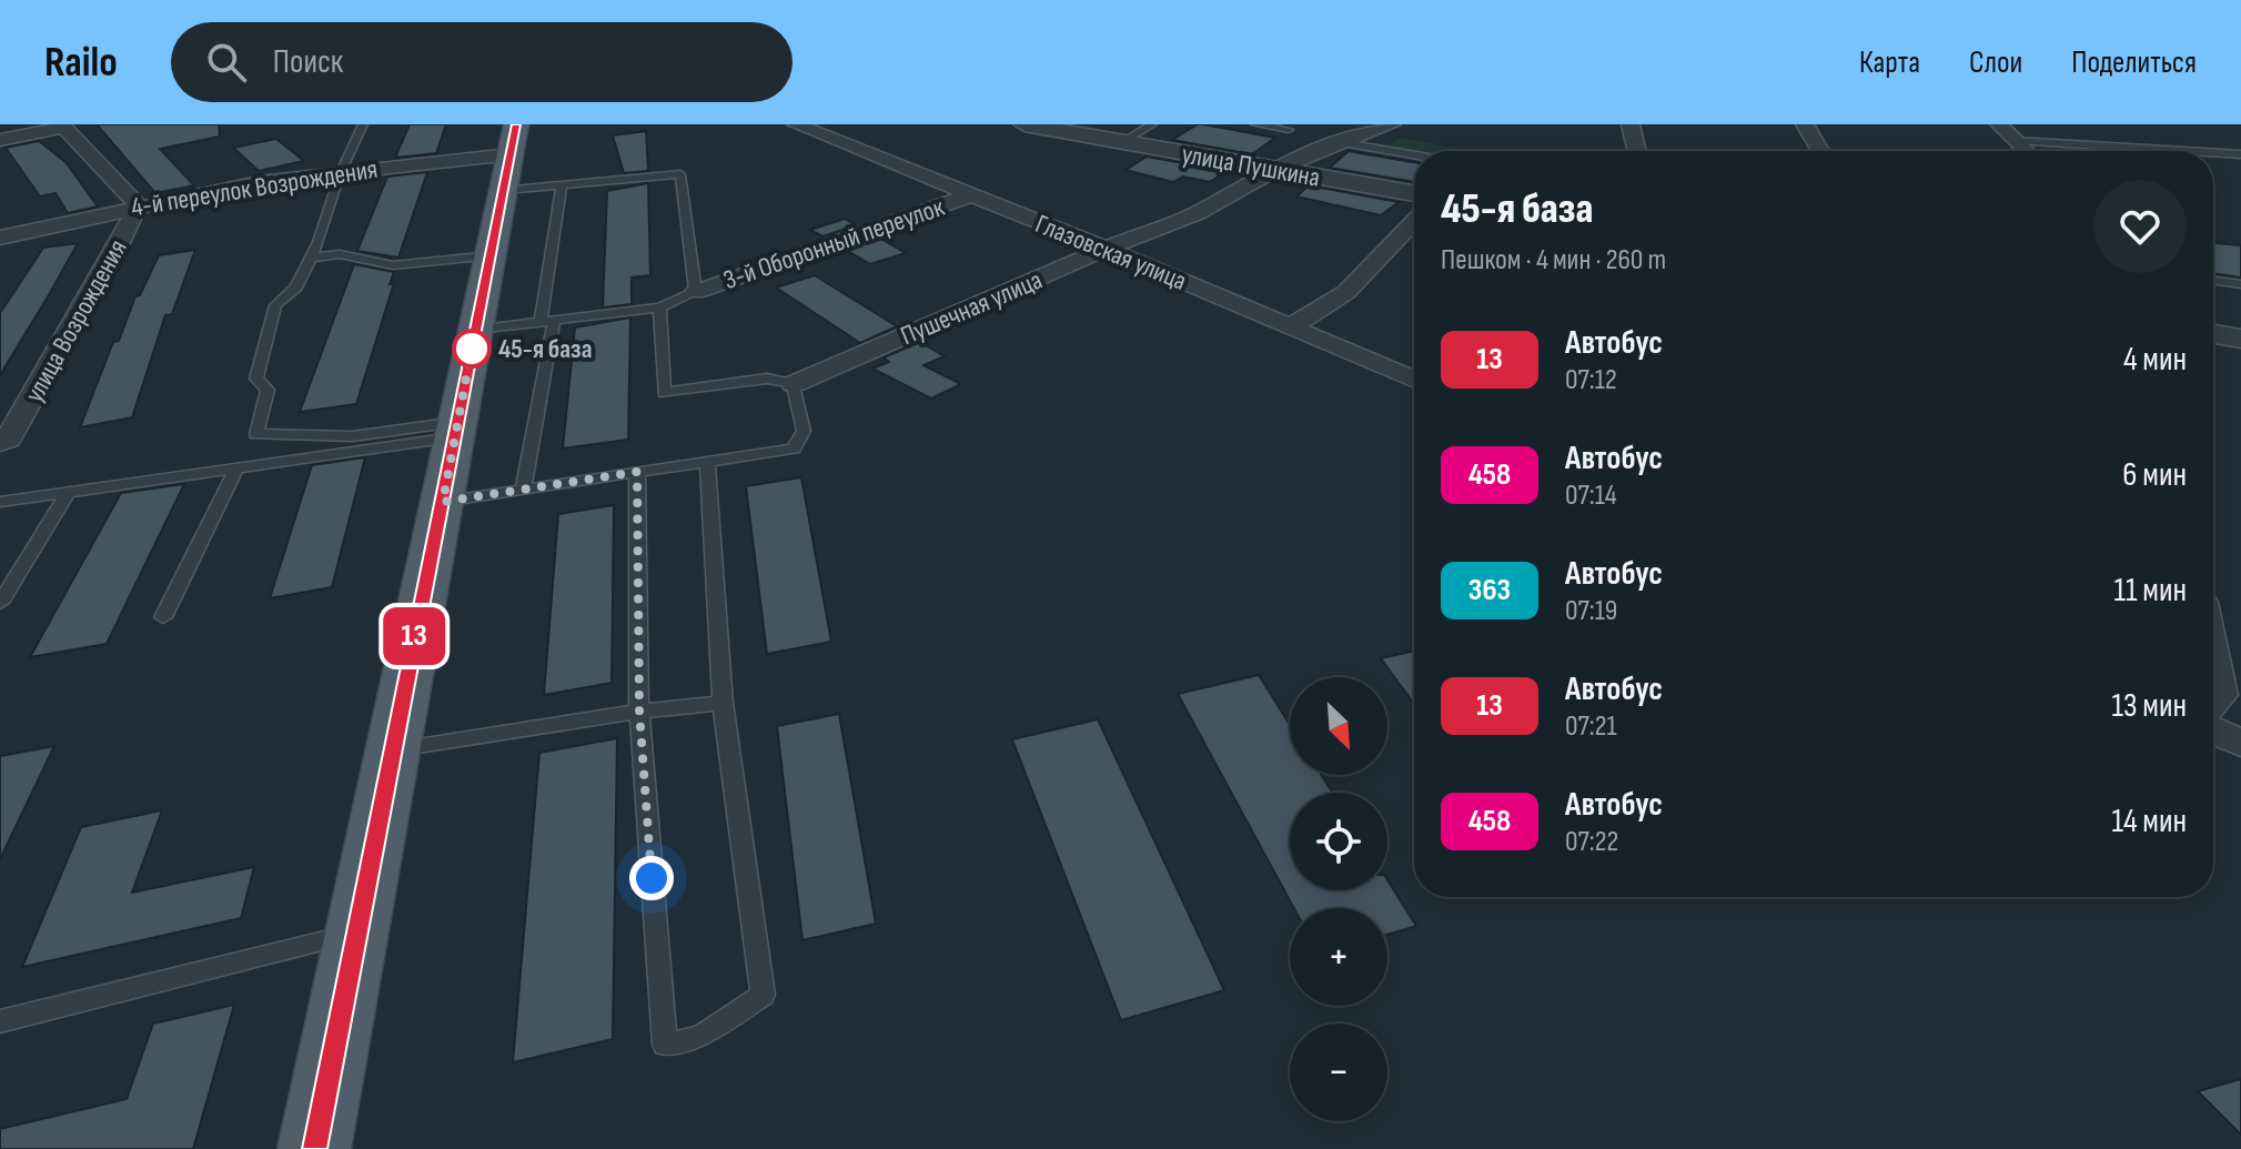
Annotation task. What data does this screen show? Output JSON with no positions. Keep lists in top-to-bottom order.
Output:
{
  "streets": {
    "street": [
      "улица Пушкина",
      "4-й переулок Возрождения",
      "3-й Оборонный переулок",
      "Глазовская улица",
      "Пушечная улица",
      "улица Возрождения"
    ]
  },
  "crossings": [
    ["улица Пушкина", "Пушечная улица"],
    ["4-й переулок Возрождения", "улица Возрождения"],
    ["3-й Оборонный переулок", "Глазовская улица"],
    ["Глазовская улица", "Пушечная улица"]
  ],
  "places": ["45-я база"],
  "lines": ["bus line 13"],
  "north": "bottom right",
  "page": {
    "header": "Railo",
    "search": "Поиск",
    "nav": ["Карта", "Слои", "Поделиться"],
    "on_map": "13",
    "heading": ["45-я база", "Пешком · 4 мин · 260 m"],
    "list": [
      {
        "mark": "13",
        "name": "Автобус",
        "note": "07:12",
        "value": "4 мин"
      },
      {
        "mark": "458",
        "name": "Автобус",
        "note": "07:14",
        "value": "6 мин"
      },
      {
        "mark": "363",
        "name": "Автобус",
        "note": "07:19",
        "value": "11 мин"
      },
      {
        "mark": "13",
        "name": "Автобус",
        "note": "07:21",
        "value": "13 мин"
      },
      {
        "mark": "458",
        "name": "Автобус",
        "note": "07:22",
        "value": "14 мин"
      }
    ],
    "map_buttons": ["+", "−"]
  }
}
